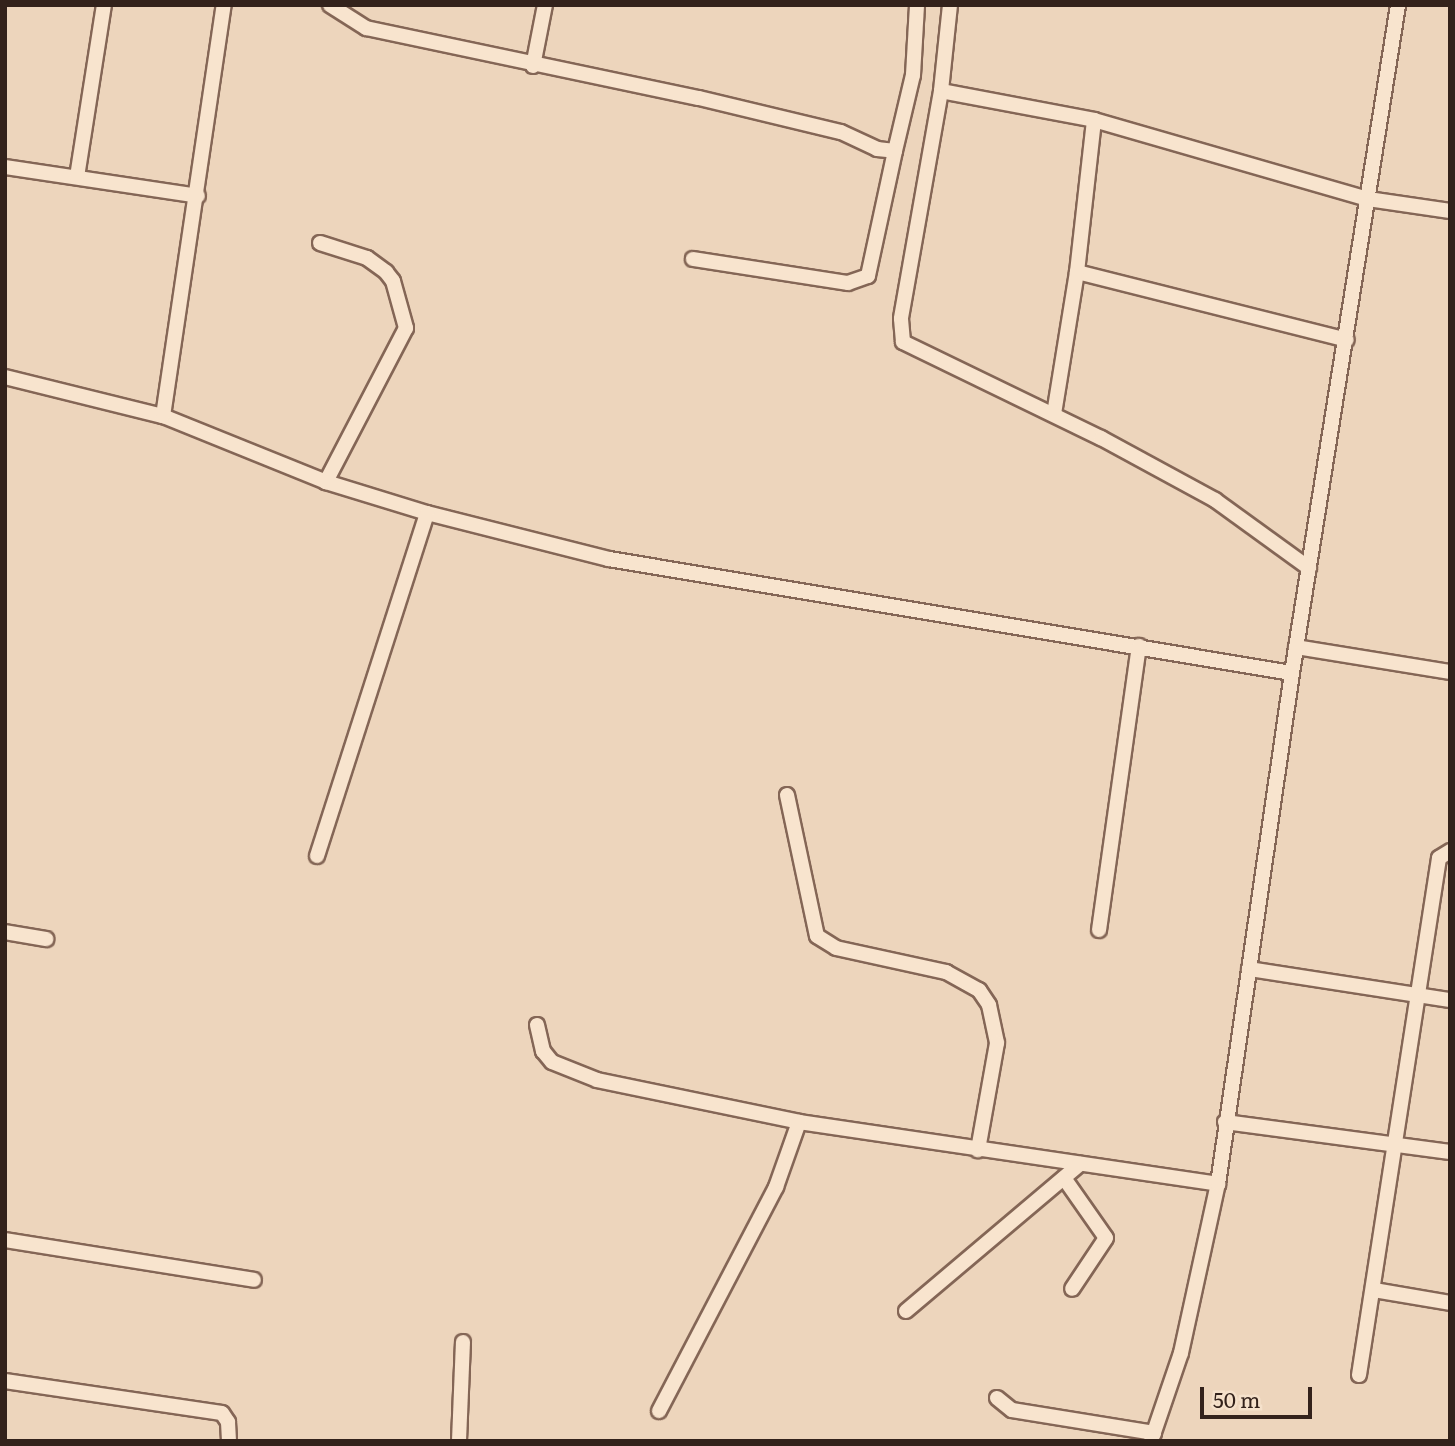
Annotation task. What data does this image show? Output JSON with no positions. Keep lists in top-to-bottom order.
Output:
{
  "scale_bar": "50 m"
}
